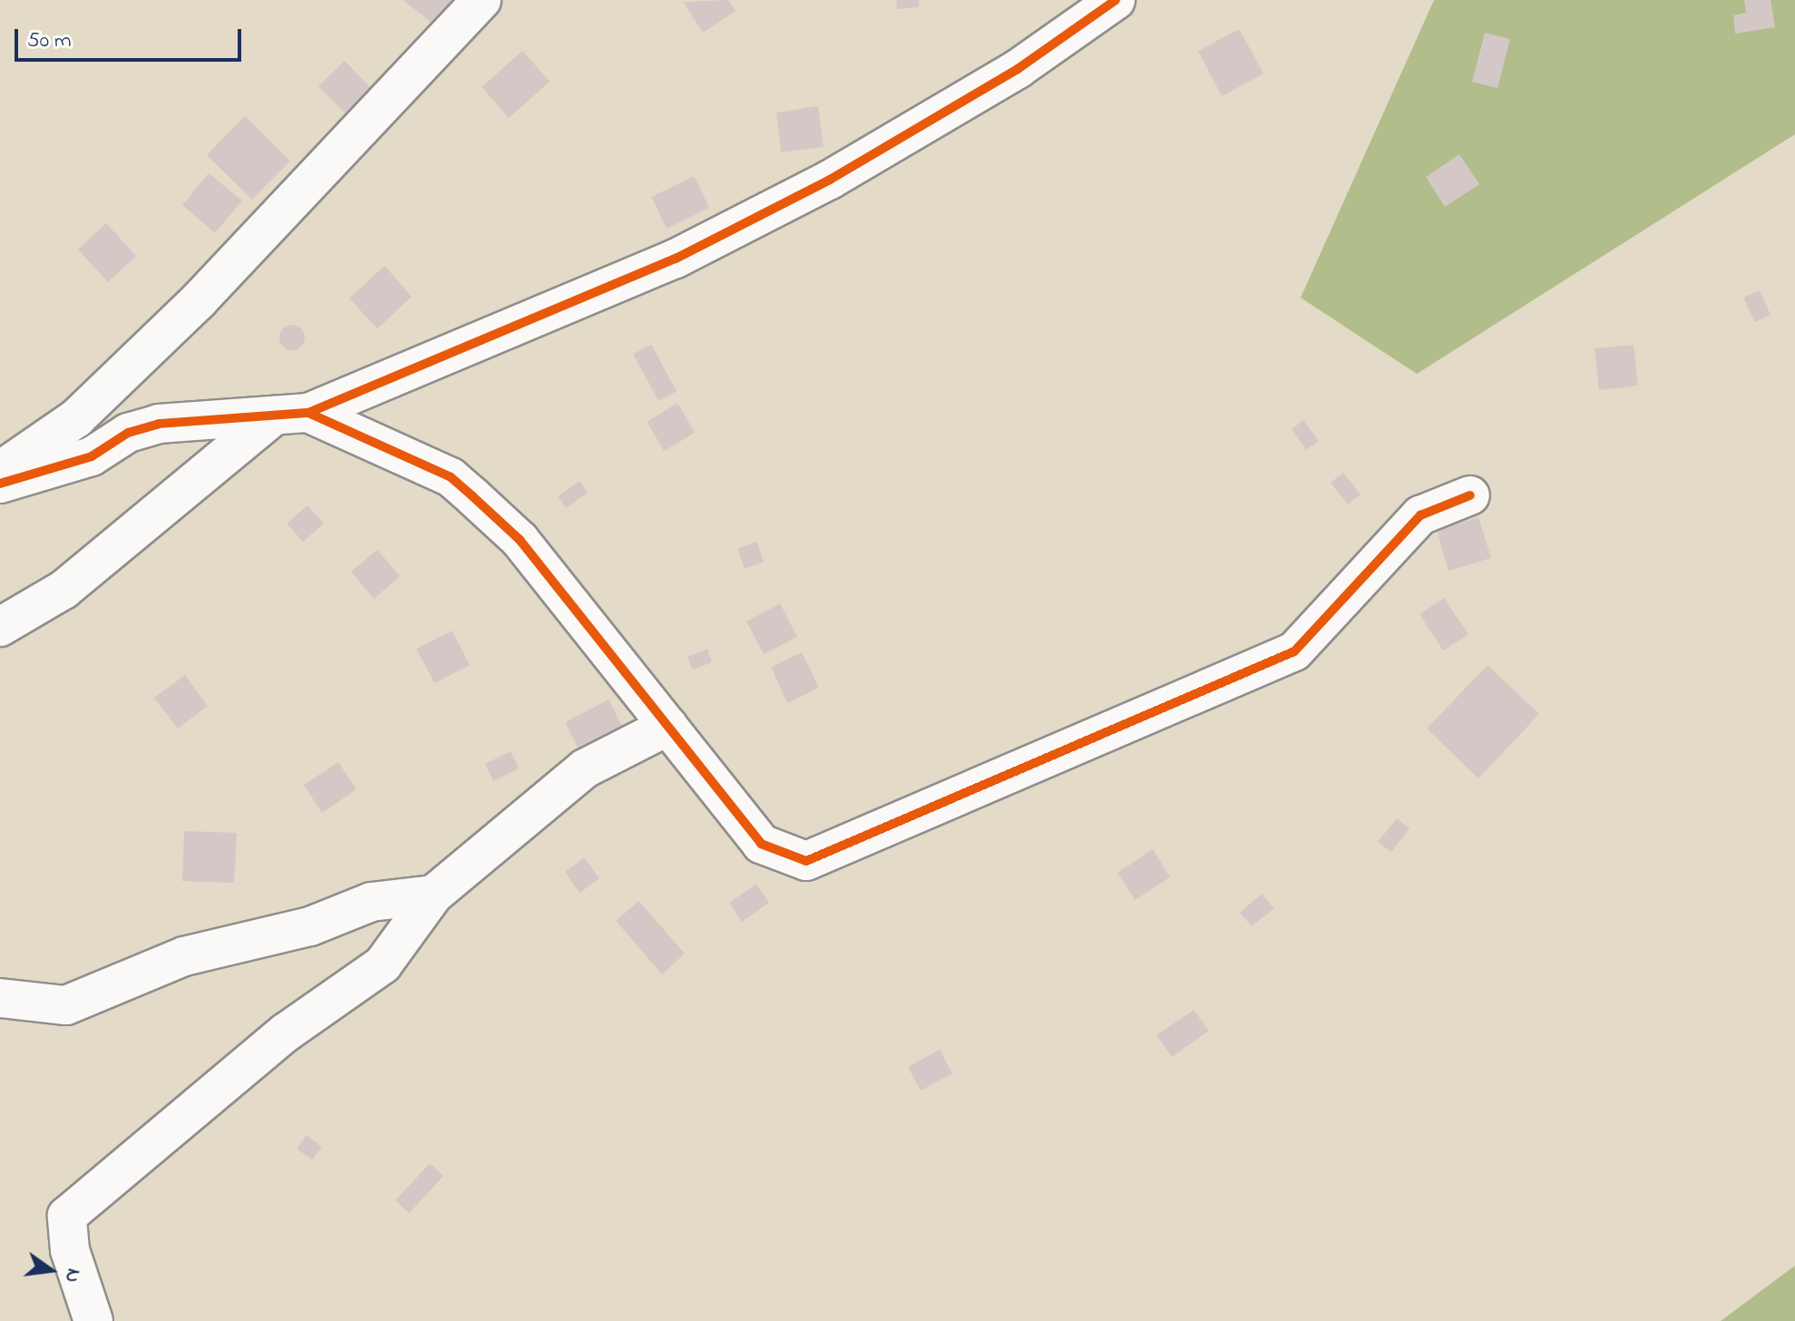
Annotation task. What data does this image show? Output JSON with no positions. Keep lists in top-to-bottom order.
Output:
{
  "scale_bar": "50 m",
  "north": "right"
}
